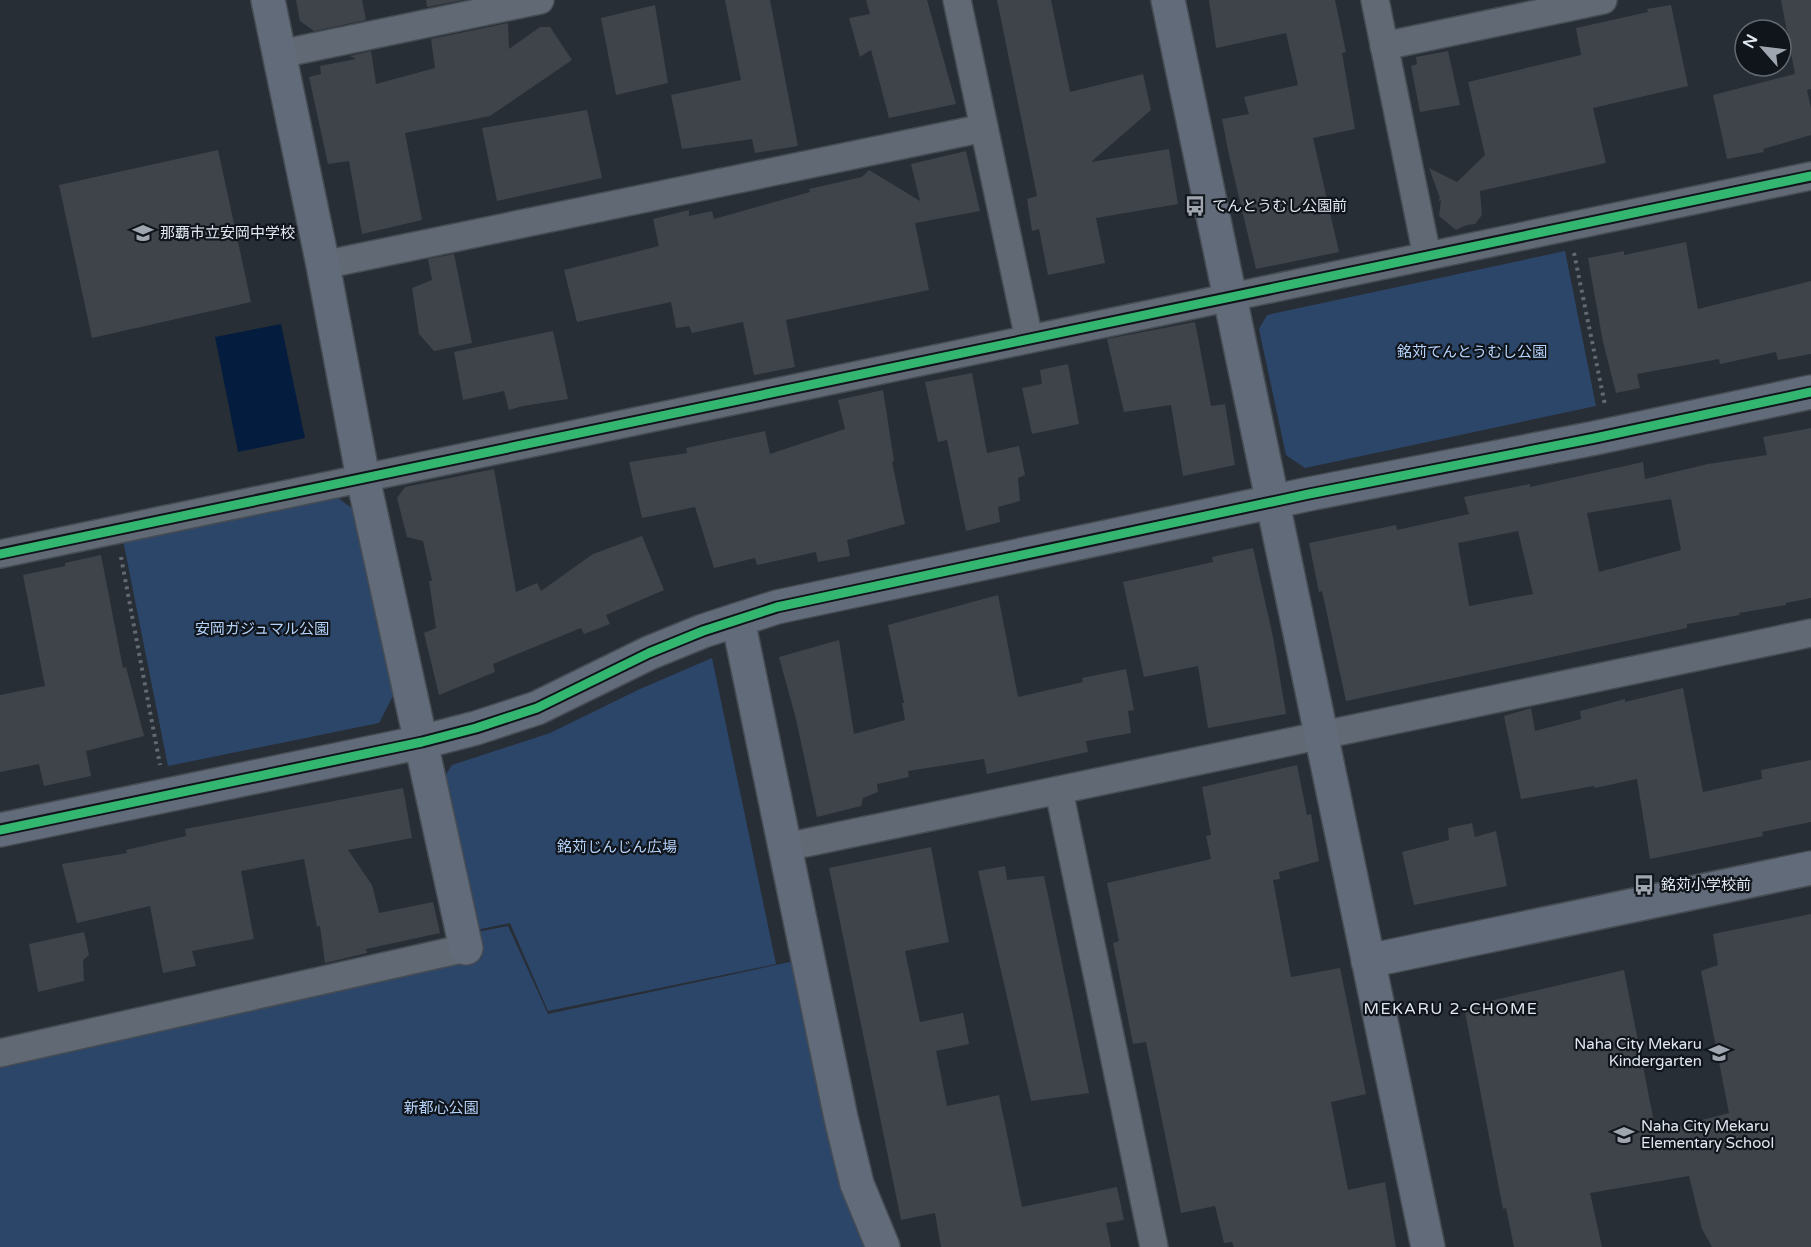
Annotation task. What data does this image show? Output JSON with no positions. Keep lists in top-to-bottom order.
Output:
{
  "districts": ["MEKARU 2-CHOME"],
  "parks": [
    "銘苅てんとうむし公園",
    "安岡ガジュマル公園",
    "銘苅じんじん広場",
    "新都心公園"
  ],
  "places": {
    "bus stop": ["てんとうむし公園前", "銘苅小学校前"],
    "school or university": ["那覇市立安岡中学校", "Naha City Mekaru Kindergarten", "Naha City Mekaru Elementary School"]
  },
  "north": "top left"
}
